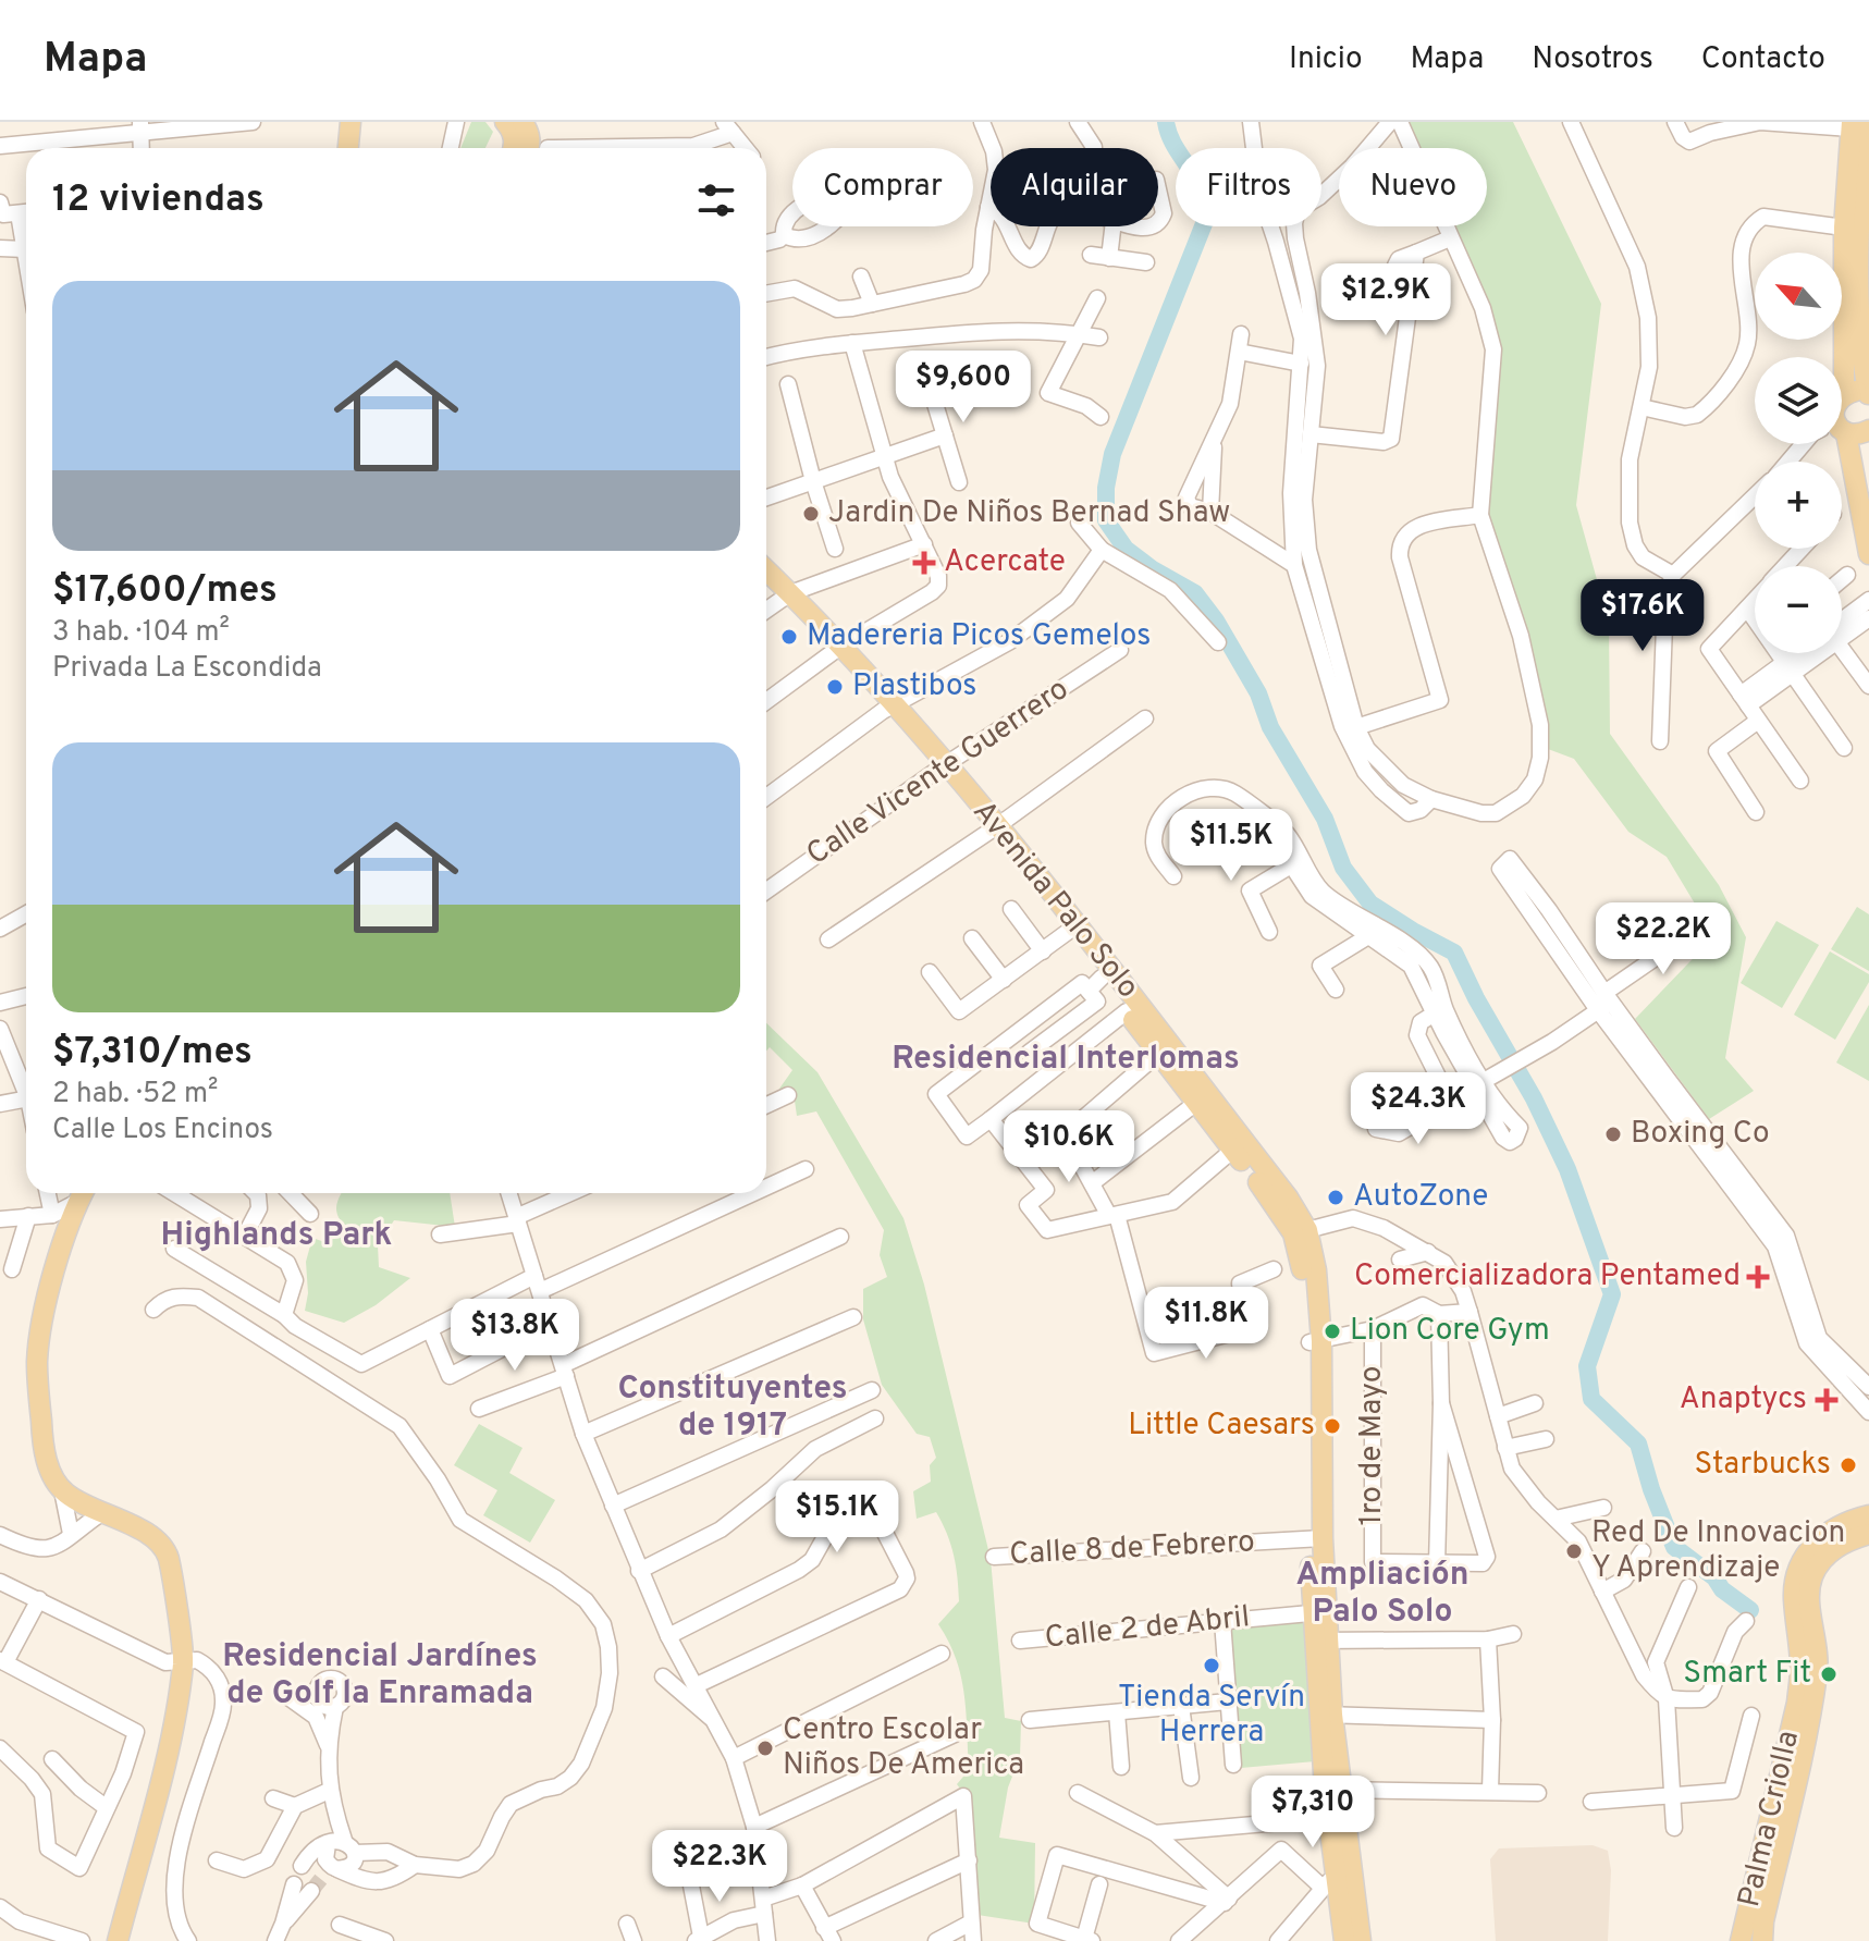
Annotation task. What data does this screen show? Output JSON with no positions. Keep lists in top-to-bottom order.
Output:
{
  "streets": {
    "main road": ["Avenida Palo Solo", "Palma Criolla"],
    "street": [
      "Calle Vicente Guerrero",
      "1ro de Mayo",
      "Calle 8 de Febrero",
      "Calle 2 de Abril"
    ]
  },
  "crossings": [
    ["Calle Vicente Guerrero", "Avenida Palo Solo"],
    ["Avenida Palo Solo", "Calle 8 de Febrero"],
    ["Avenida Palo Solo", "Calle 2 de Abril"]
  ],
  "districts": [
    "Residencial Interlomas",
    "Highlands Park",
    "Constituyentes de 1917",
    "Ampliación Palo Solo",
    "Residencial Jardínes de Golf la Enramada"
  ],
  "places": {
    "other": [
      "Jardin De Niños Bernad Shaw",
      "Madereria Picos Gemelos",
      "Plastibos",
      "Boxing Co",
      "AutoZone",
      "Lion Core Gym",
      "Little Caesars",
      "Starbucks",
      "Red De Innovacion Y Aprendizaje",
      "Tienda Servín Herrera",
      "Smart Fit",
      "Centro Escolar Niños De America"
    ],
    "health": ["Acercate", "Comercializadora Pentamed", "Anaptycs"]
  },
  "north": "top left",
  "page": {
    "header": "Mapa",
    "nav": [
      "Inicio",
      "Mapa",
      "Nosotros",
      "Contacto"
    ],
    "chip": [
      "Comprar",
      "Alquilar",
      "Filtros",
      "Nuevo"
    ],
    "heading": "12 viviendas",
    "map_buttons": ["+", "−"],
    "list": [
      {
        "name": "$17,600/mes",
        "note": "3 hab. · 104 m² · Privada La Escondida"
      },
      {
        "name": "$7,310/mes",
        "note": "2 hab. · 52 m² · Calle Los Encinos"
      }
    ],
    "price": [
      "$12.9K",
      "$9,600",
      "$17.6K",
      "$11.5K",
      "$22.2K",
      "$24.3K",
      "$10.6K",
      "$11.8K",
      "$13.8K",
      "$15.1K",
      "$7,310",
      "$22.3K"
    ]
  }
}
